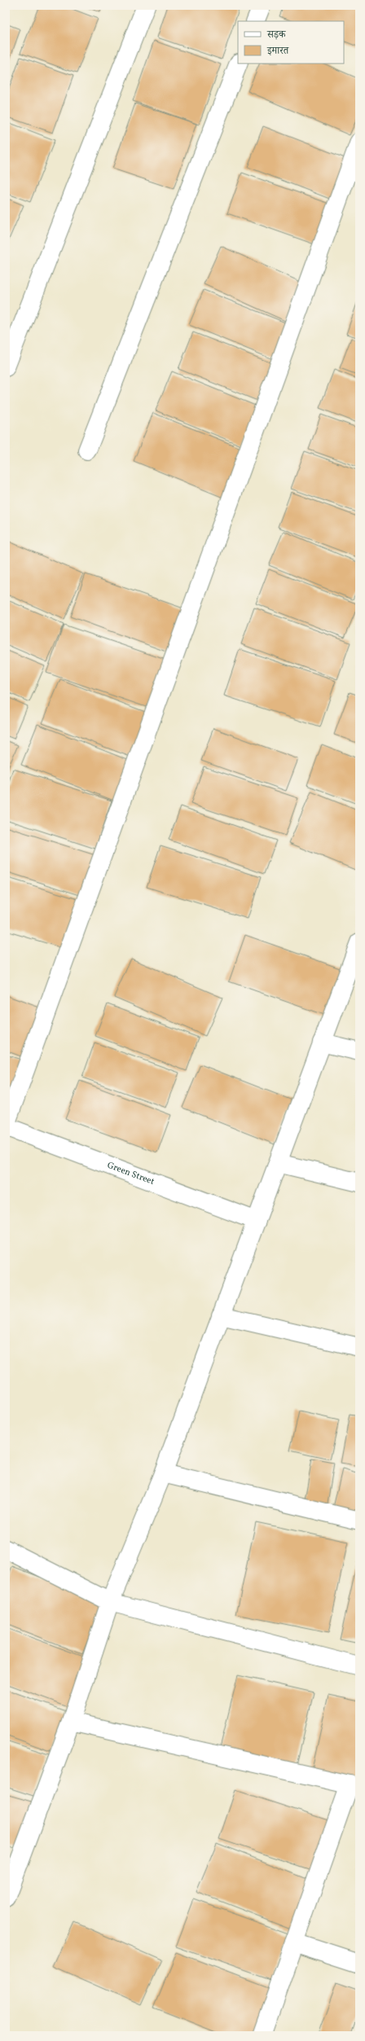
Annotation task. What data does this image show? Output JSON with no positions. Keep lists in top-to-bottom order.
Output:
{
  "streets": {
    "street": ["Green Street"]
  },
  "legend": ["सड़क", "इमारत"]
}
